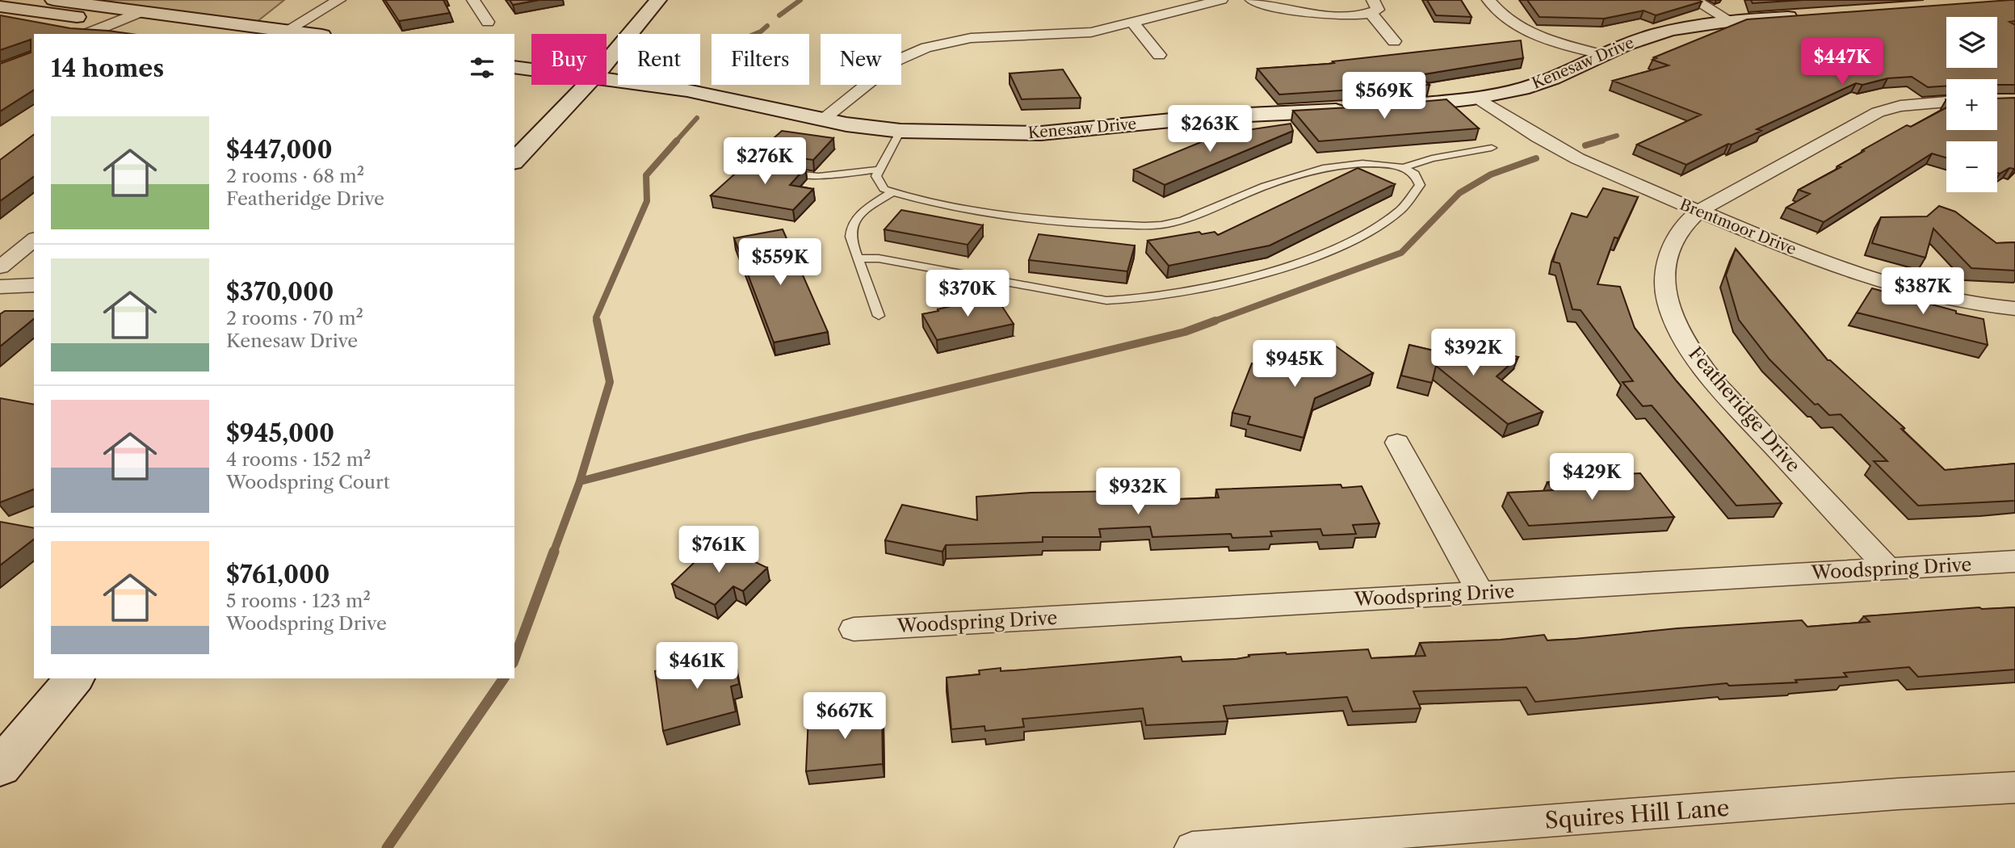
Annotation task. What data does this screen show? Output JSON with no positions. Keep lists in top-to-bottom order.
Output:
{
  "streets": {
    "street": [
      "Kenesaw Drive",
      "Brentmoor Drive",
      "Featheridge Drive",
      "Woodspring Drive",
      "Squires Hill Lane"
    ]
  },
  "crossings": [
    ["Kenesaw Drive", "Brentmoor Drive"],
    ["Brentmoor Drive", "Featheridge Drive"],
    ["Featheridge Drive", "Woodspring Drive"]
  ],
  "page": {
    "map_buttons": ["+", "−"],
    "chip": [
      "Buy",
      "Rent",
      "Filters",
      "New"
    ],
    "heading": "14 homes",
    "price": [
      "$447K",
      "$569K",
      "$263K",
      "$276K",
      "$559K",
      "$387K",
      "$370K",
      "$392K",
      "$945K",
      "$429K",
      "$932K",
      "$761K",
      "$461K",
      "$667K"
    ],
    "list": [
      {
        "name": "$447,000",
        "note": "2 rooms · 68 m² · Featheridge Drive"
      },
      {
        "name": "$370,000",
        "note": "2 rooms · 70 m² · Kenesaw Drive"
      },
      {
        "name": "$945,000",
        "note": "4 rooms · 152 m² · Woodspring Court"
      },
      {
        "name": "$761,000",
        "note": "5 rooms · 123 m² · Woodspring Drive"
      }
    ]
  }
}
